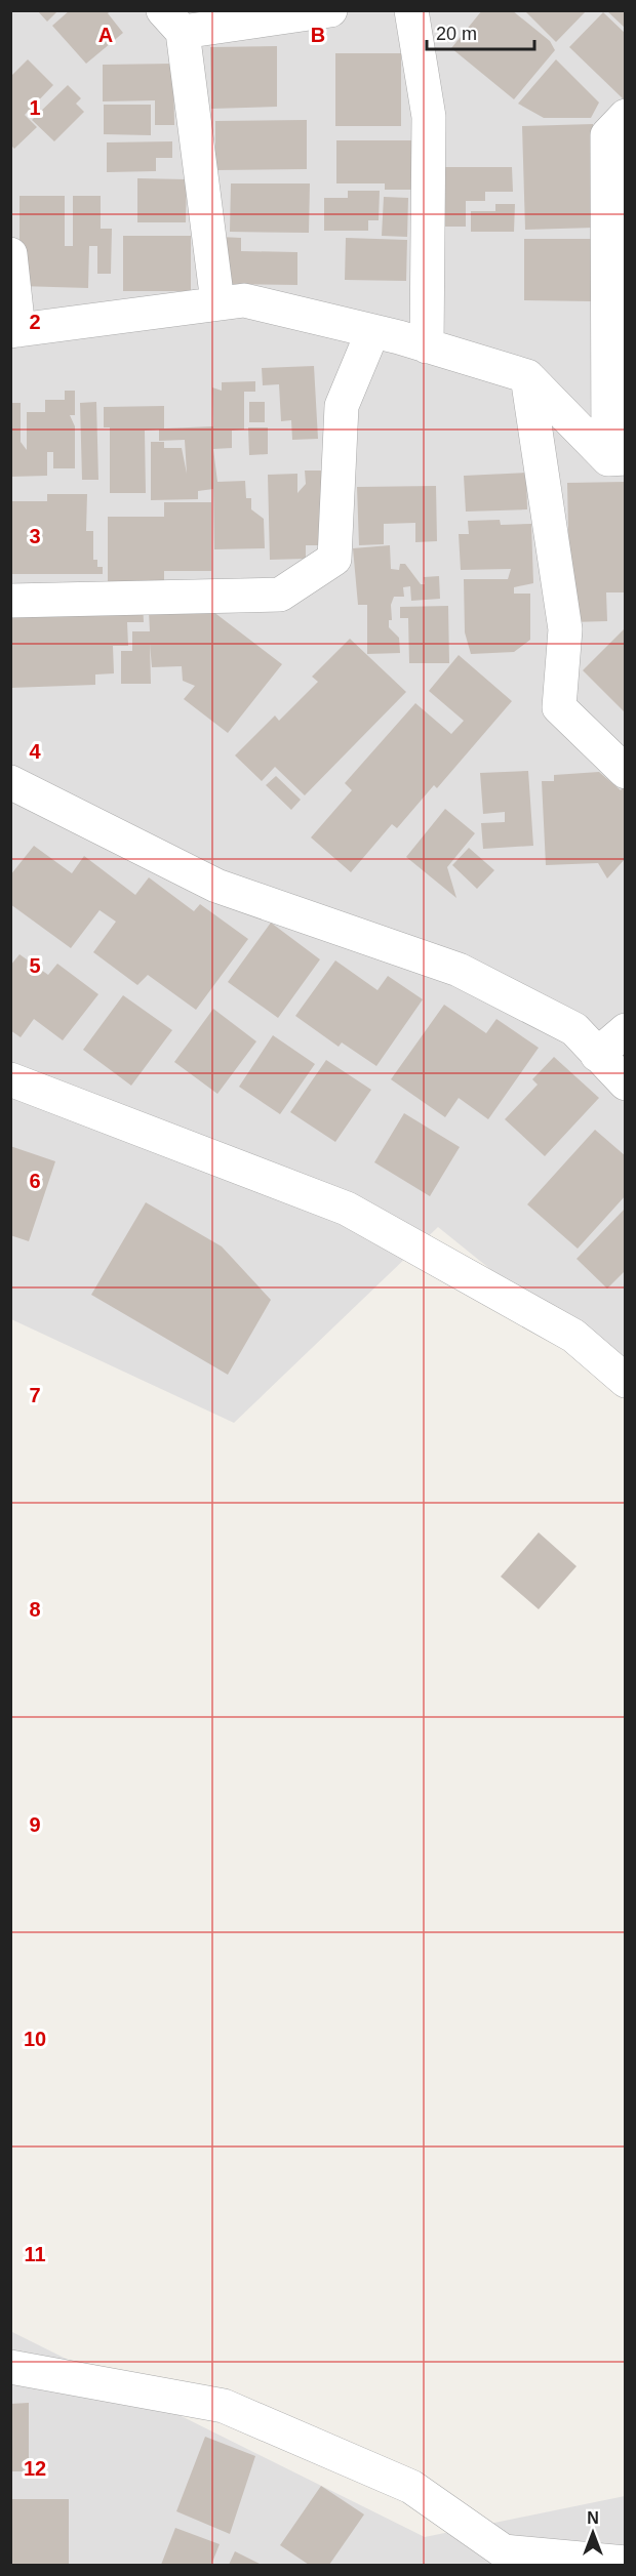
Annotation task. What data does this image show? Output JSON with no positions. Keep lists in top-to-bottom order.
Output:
{
  "scale_bar": "20 m",
  "north": "top",
  "grid": {
    "columns": ["A", "B"],
    "rows": [
      "1",
      "2",
      "3",
      "4",
      "5",
      "6",
      "7",
      "8",
      "9",
      "10",
      "11",
      "12"
    ]
  }
}
